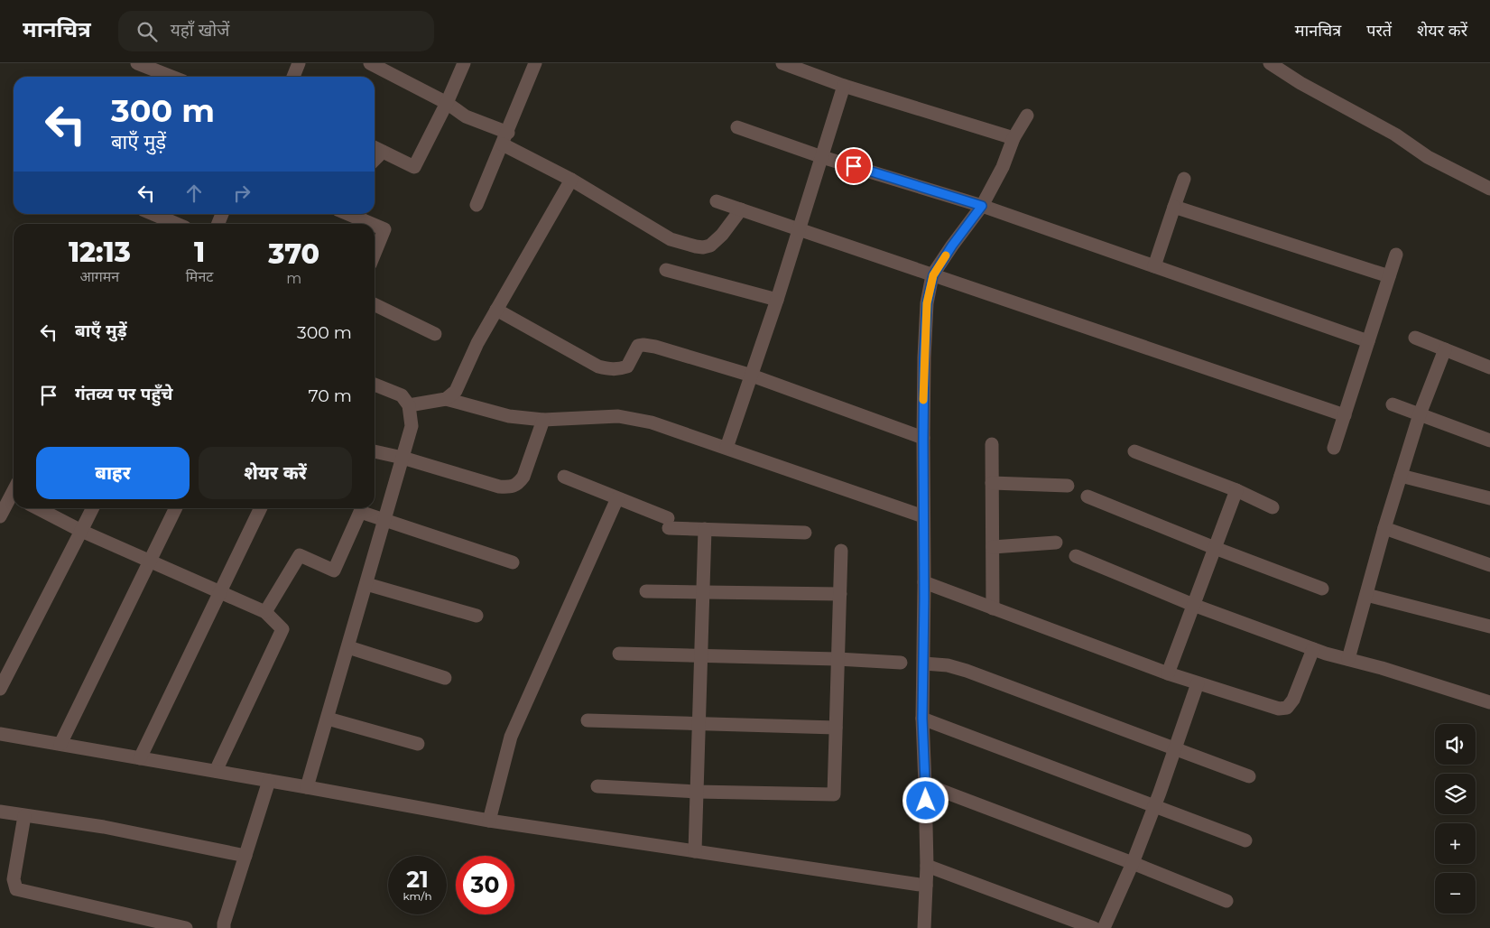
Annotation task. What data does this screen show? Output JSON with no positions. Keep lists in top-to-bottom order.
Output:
{
  "page": {
    "header": "मानचित्र",
    "search": "यहाँ खोजें",
    "nav": ["मानचित्र", "परतें", "शेयर करें"],
    "turn": ["300 m", "बाएँ मुड़ें"],
    "eta": [
      "12:13",
      "आगमन",
      "1",
      "मिनट",
      "370",
      "m"
    ],
    "list": [
      {
        "name": "बाएँ मुड़ें",
        "value": "300 m"
      },
      {
        "name": "गंतव्य पर पहुँचे",
        "value": "70 m"
      }
    ],
    "buttons": ["बाहर", "शेयर करें"],
    "map_buttons": ["+", "−"],
    "speed": "21 km/h",
    "limit": "30"
  }
}
